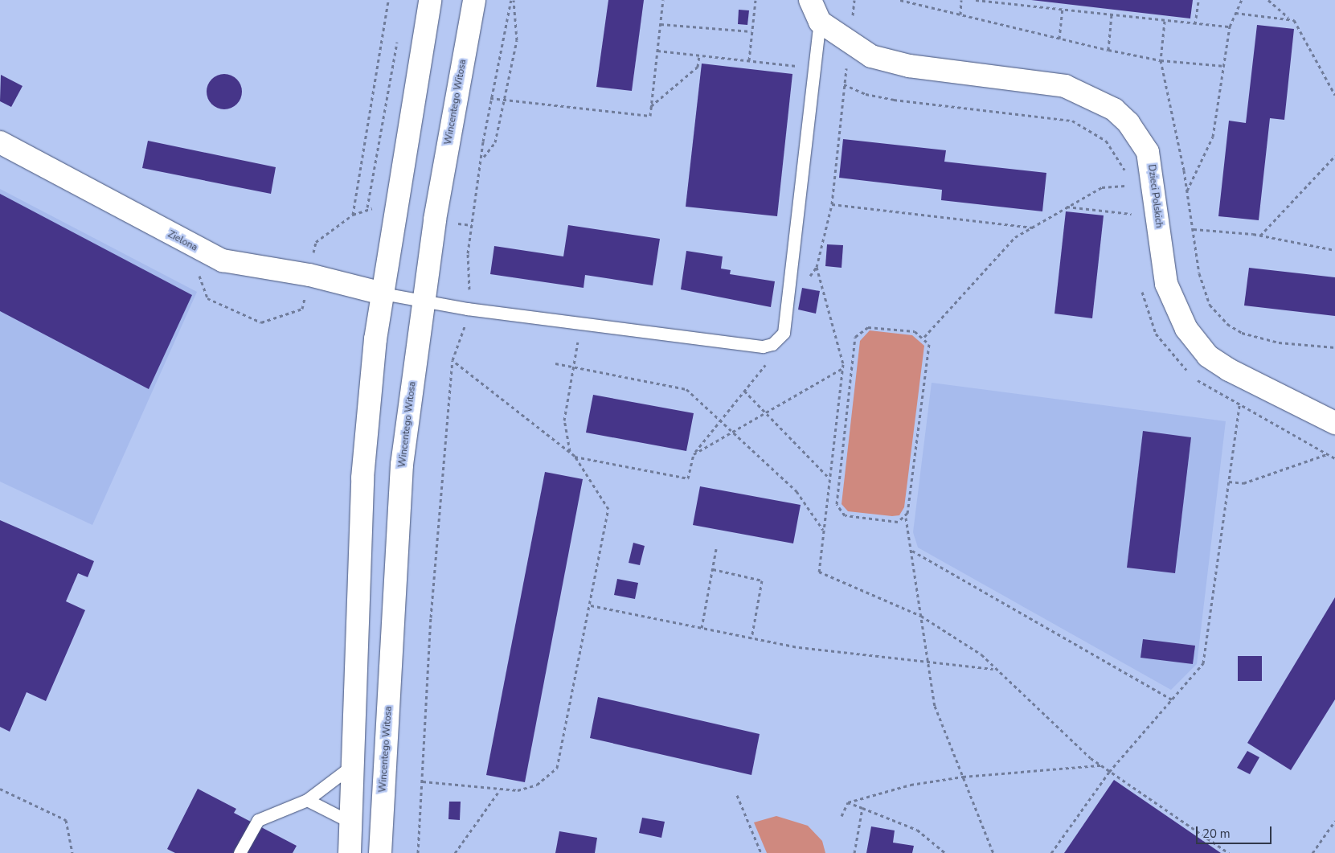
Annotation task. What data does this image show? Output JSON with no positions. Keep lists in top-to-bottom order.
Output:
{
  "streets": {
    "main road": ["Wincentego Witosa", "Dzieci Polskich", "Zielona"]
  },
  "scale_bar": "20 m"
}
